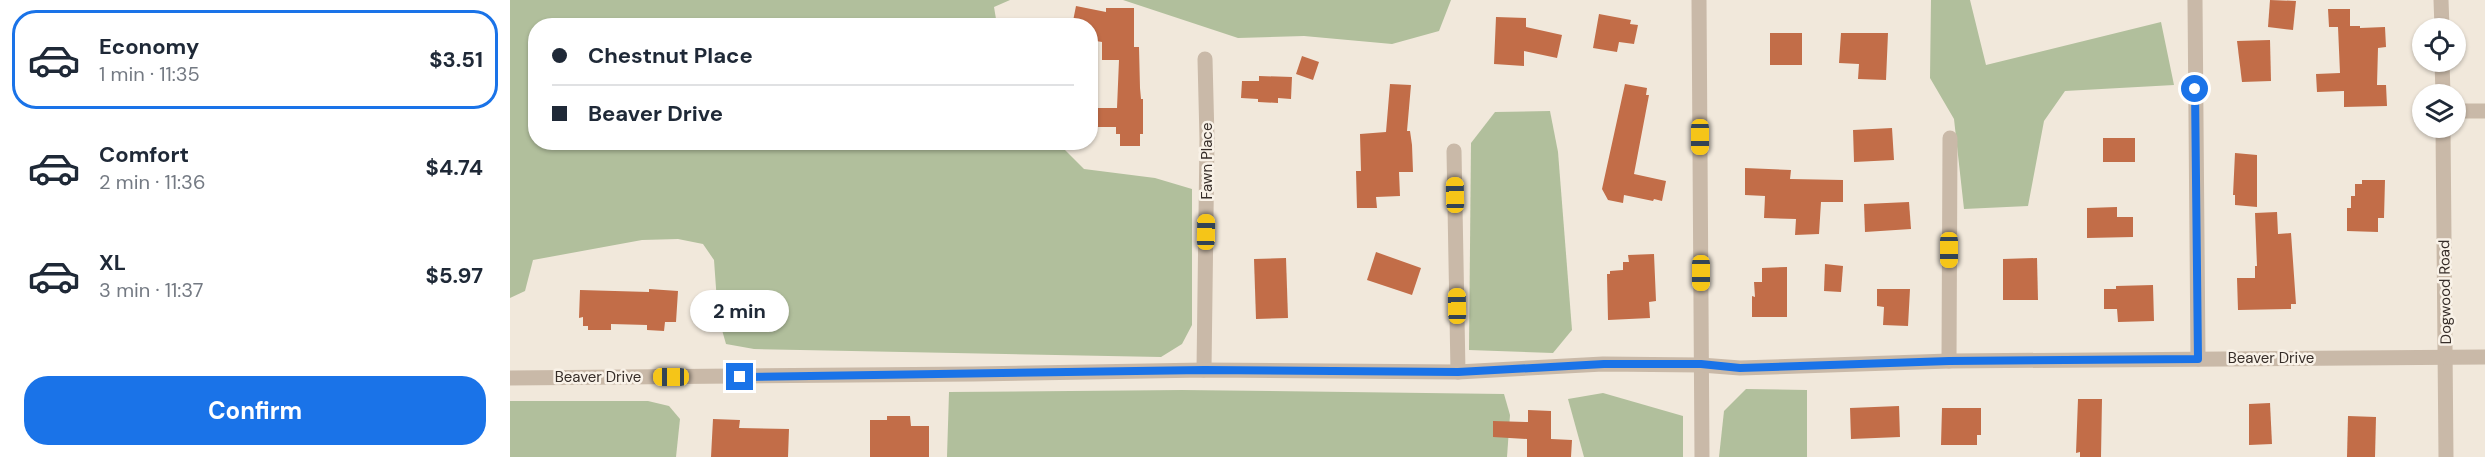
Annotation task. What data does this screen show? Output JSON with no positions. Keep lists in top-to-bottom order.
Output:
{
  "streets": {
    "street": ["Fawn Place", "Dogwood Road", "Beaver Drive"]
  },
  "crossings": [
    ["Fawn Place", "Beaver Drive"],
    ["Dogwood Road", "Beaver Drive"]
  ],
  "page": {
    "list": [
      {
        "name": "Economy",
        "note": "1 min · 11:35",
        "value": "$3.51"
      },
      {
        "name": "Comfort",
        "note": "2 min · 11:36",
        "value": "$4.74"
      },
      {
        "name": "XL",
        "note": "3 min · 11:37",
        "value": "$5.97"
      }
    ],
    "banner": ["Chestnut Place", "Beaver Drive"],
    "bubble": "2 min",
    "buttons": "Confirm"
  }
}
